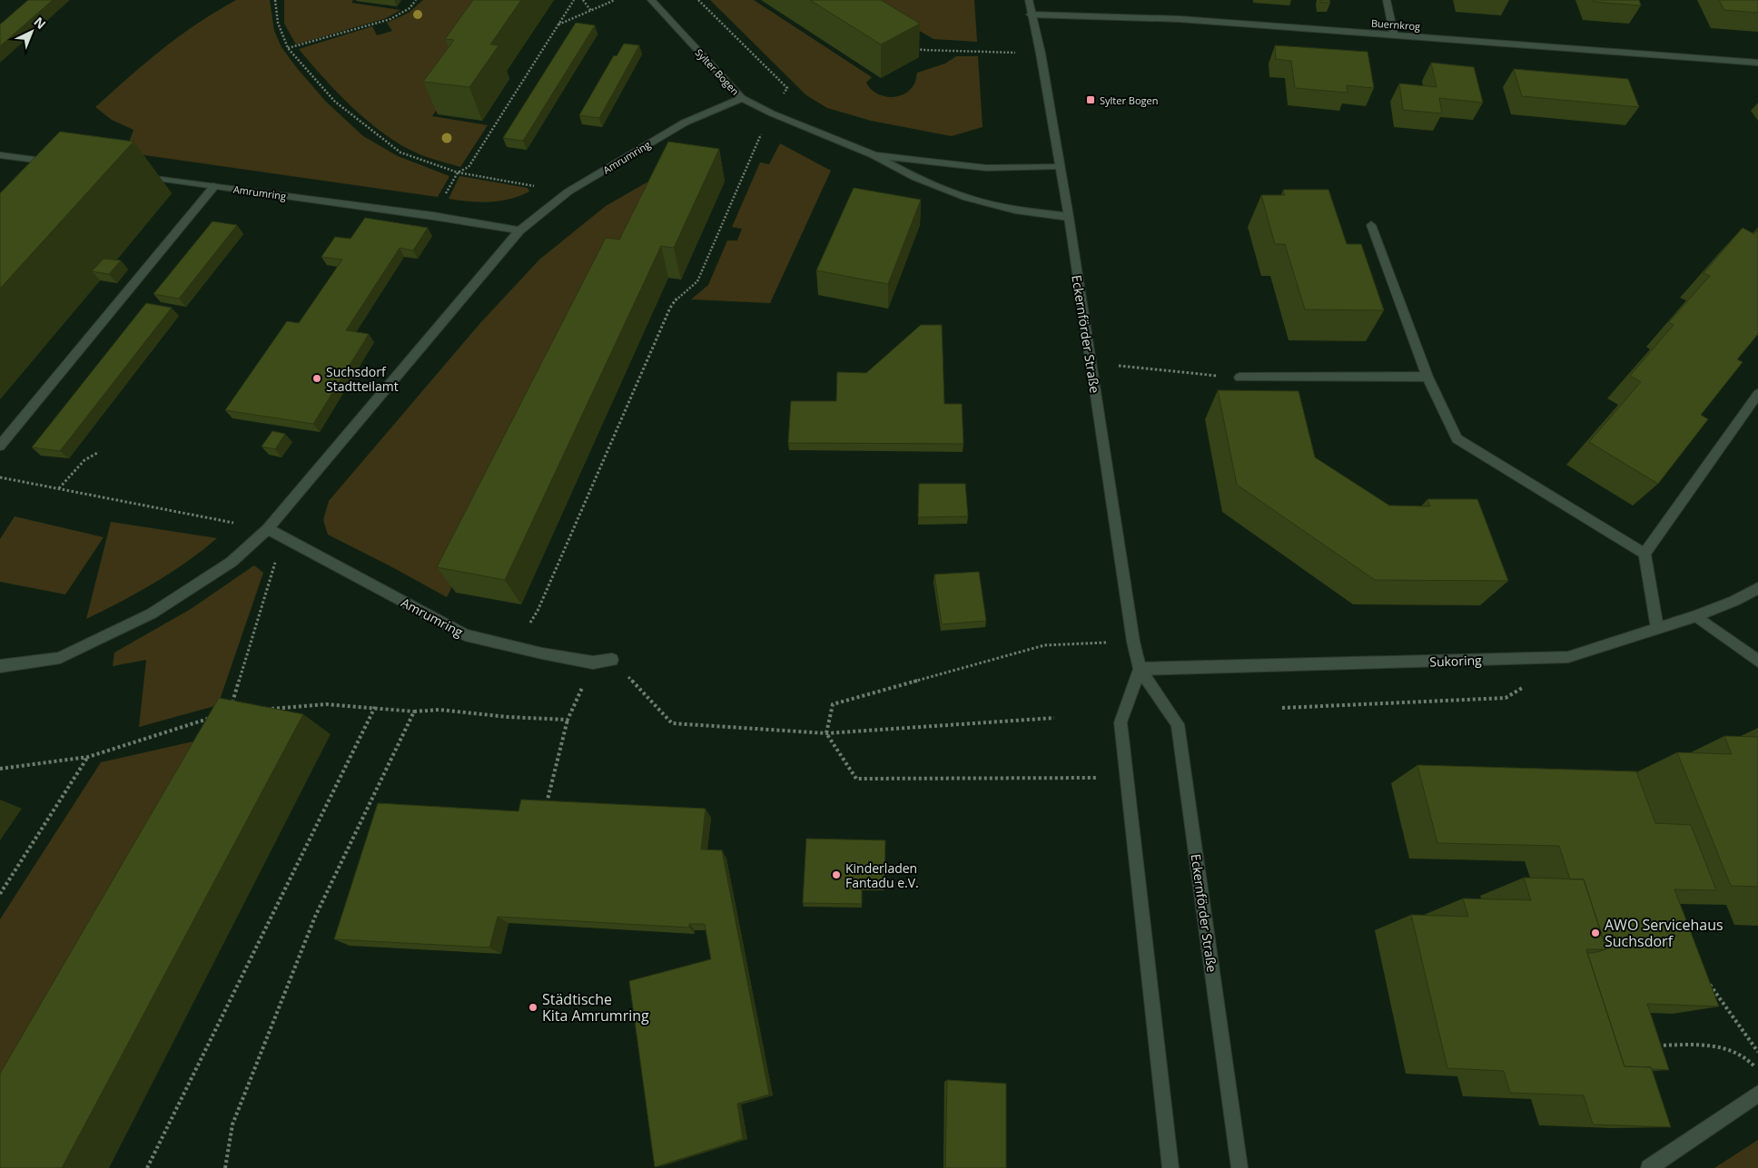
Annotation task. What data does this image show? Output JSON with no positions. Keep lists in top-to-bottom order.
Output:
{
  "streets": {
    "street": [
      "Buernkrog",
      "Sylter Bogen",
      "Amrumring",
      "Eckernförder Straße",
      "Sukoring"
    ]
  },
  "crossings": [
    ["Buernkrog", "Eckernförder Straße"],
    ["Sylter Bogen", "Amrumring"],
    ["Sylter Bogen", "Eckernförder Straße"],
    ["Eckernförder Straße", "Sukoring"]
  ],
  "places": {
    "transit": ["Sylter Bogen"],
    "other": [
      "Suchsdorf Stadtteilamt",
      "Kinderladen Fantadu e.V.",
      "AWO Servicehaus Suchsdorf",
      "Städtische Kita Amrumring"
    ]
  },
  "north": "top right"
}
